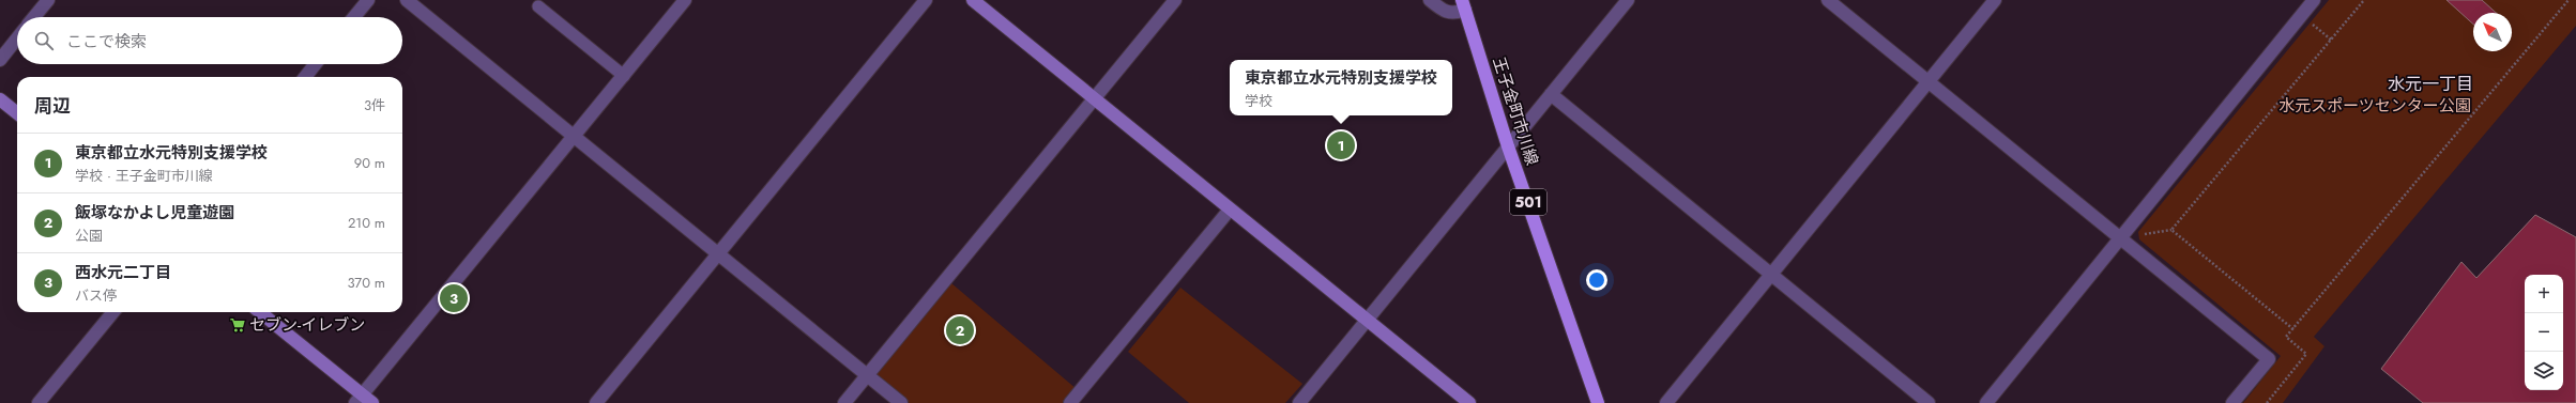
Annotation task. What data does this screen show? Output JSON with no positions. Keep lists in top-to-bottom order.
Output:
{
  "streets": {
    "main road": ["王子金町市川線", "501"]
  },
  "districts": ["水元一丁目"],
  "parks": ["水元スポーツセンター公園"],
  "places": {
    "supermarket": ["セブン-イレブン"]
  },
  "north": "top left",
  "page": {
    "search": "ここで検索",
    "popup": ["東京都立水元特別支援学校", "学校"],
    "heading": ["周辺", "3件"],
    "pins": ["1", "3", "2"],
    "list": [
      {
        "mark": "1",
        "name": "東京都立水元特別支援学校",
        "note": "学校 · 王子金町市川線",
        "value": "90 m"
      },
      {
        "mark": "2",
        "name": "飯塚なかよし児童遊園",
        "note": "公園",
        "value": "210 m"
      },
      {
        "mark": "3",
        "name": "西水元二丁目",
        "note": "バス停",
        "value": "370 m"
      }
    ],
    "map_buttons": ["+", "−"]
  }
}
